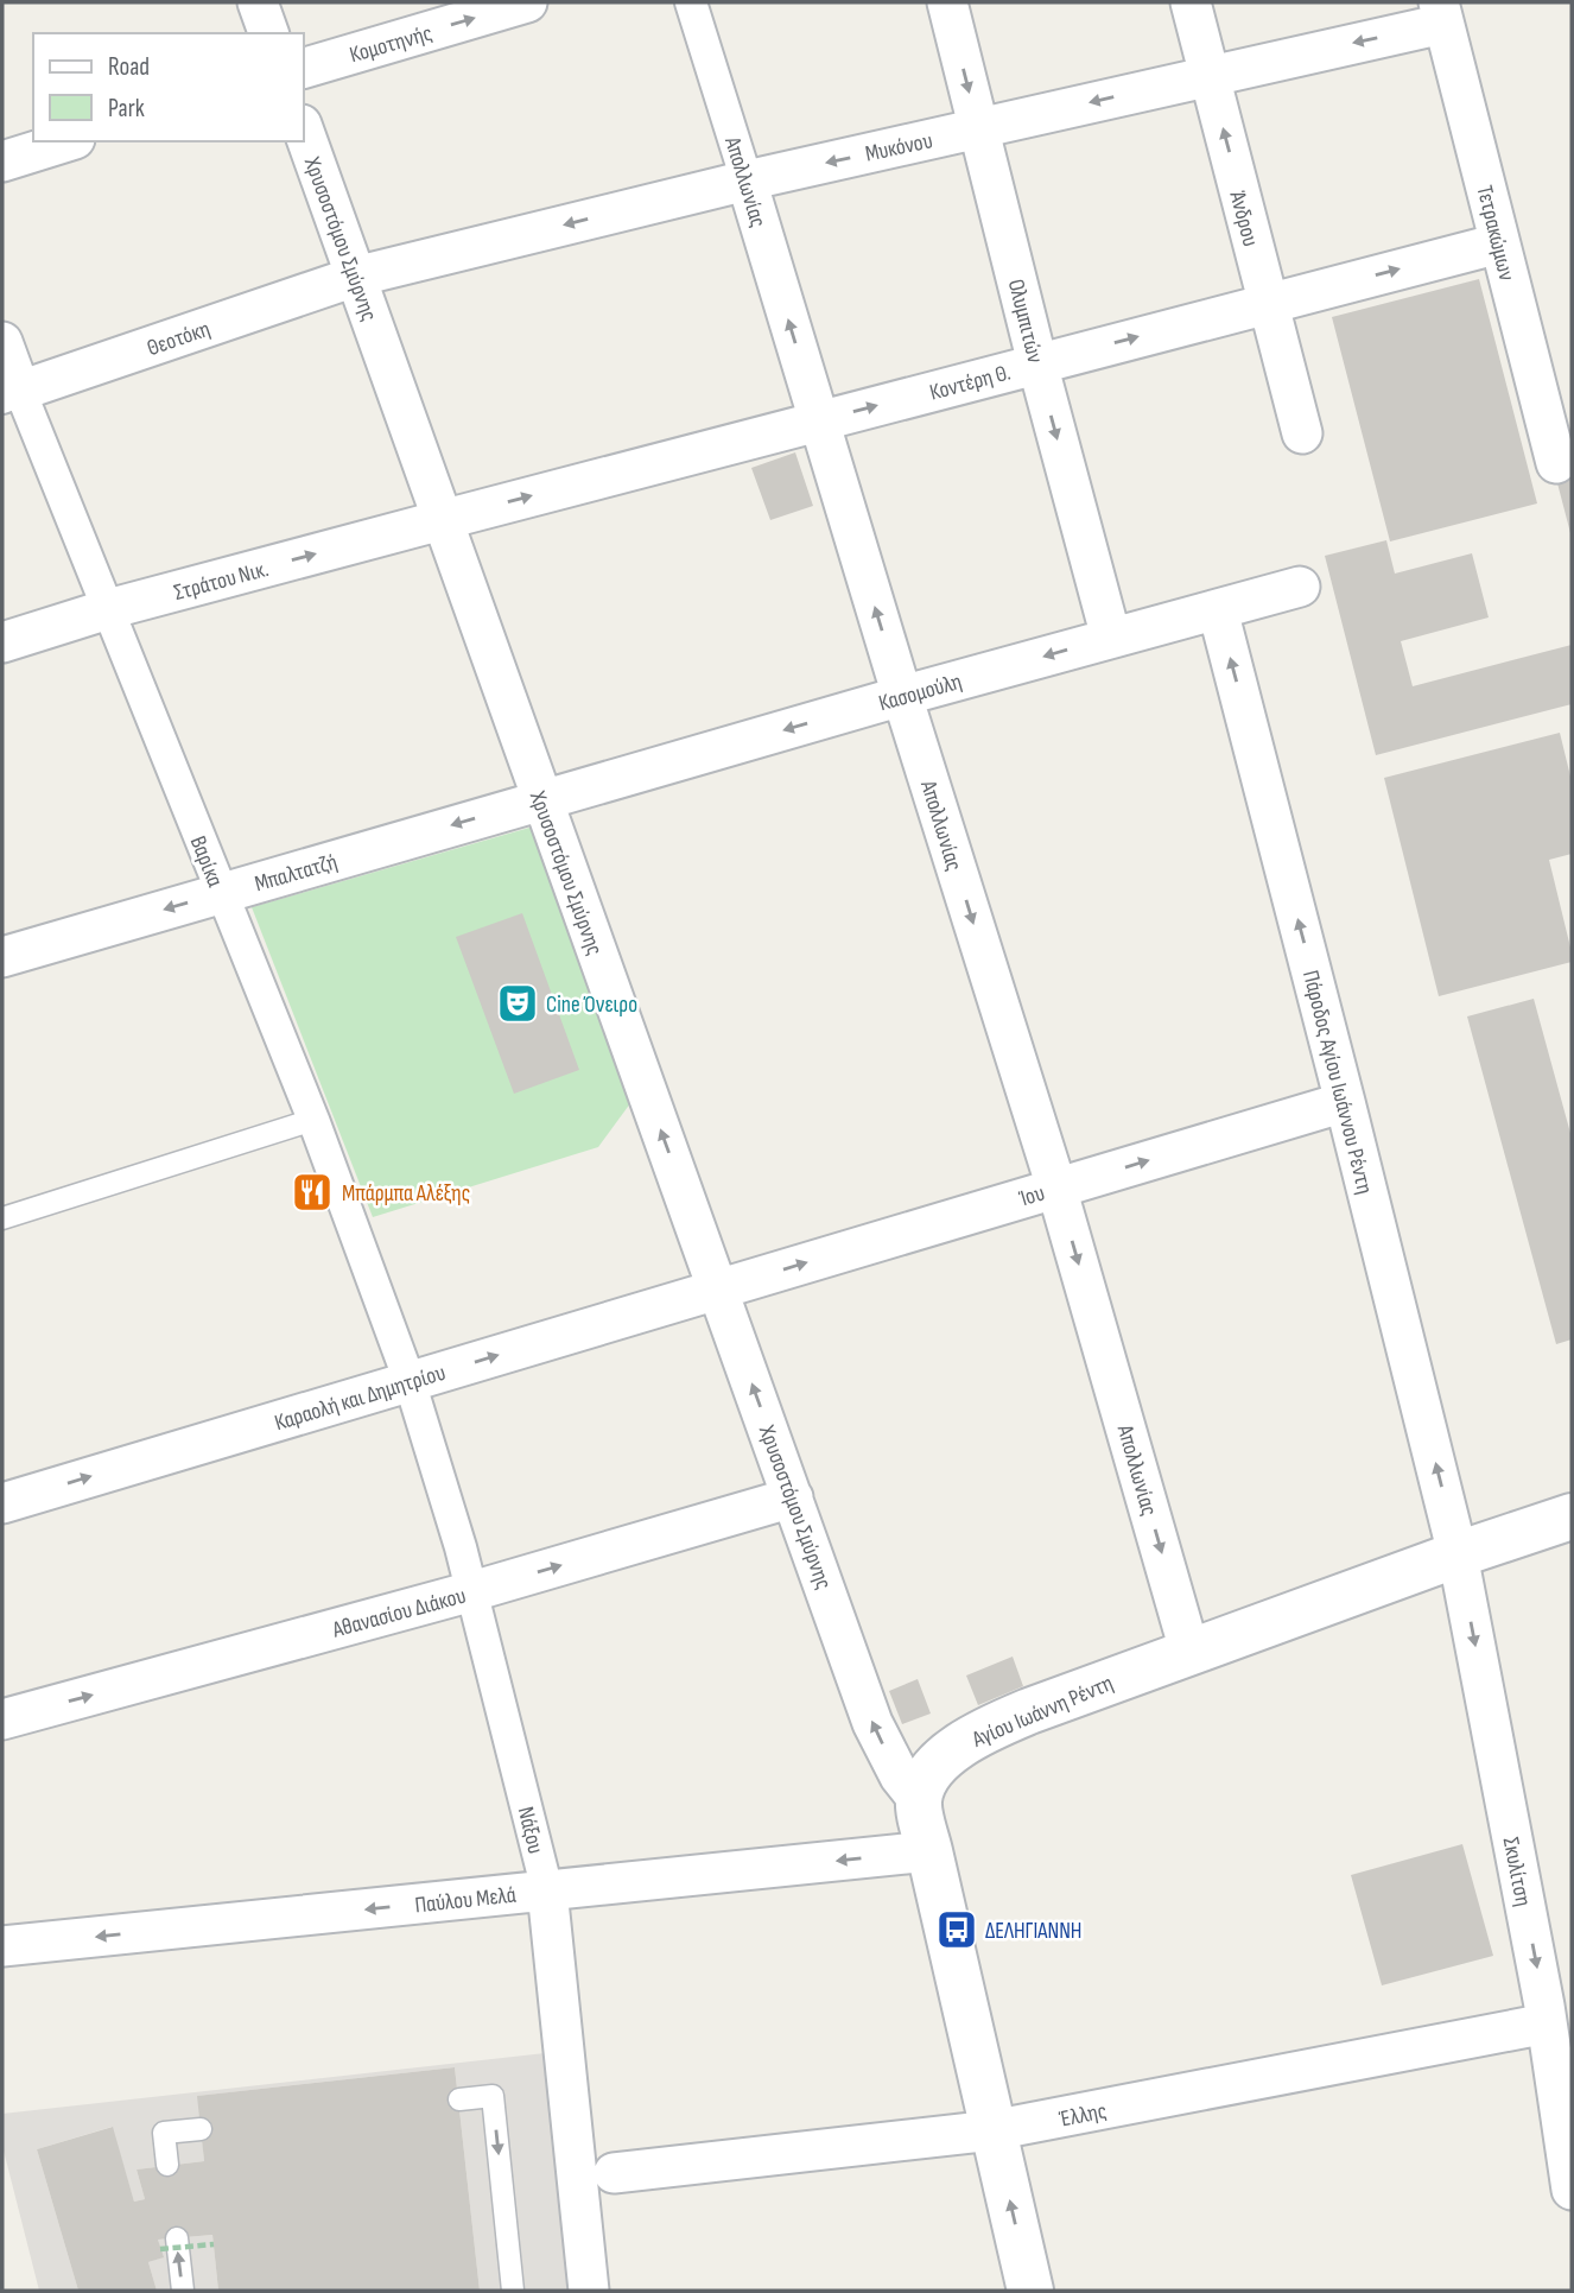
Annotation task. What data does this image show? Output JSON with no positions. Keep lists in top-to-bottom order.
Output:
{
  "streets": {
    "street": [
      "Κομοτηνής",
      "Μυκόνου",
      "Απολλωνίας",
      "Άνδρου",
      "Τετρακώμων",
      "Χρυσοστόμου Σμύρνης",
      "Ολυμπιτών",
      "Θεοτόκη",
      "Κοντέρη Θ.",
      "Στράτου Νικ.",
      "Κασομούλη",
      "Βαρίκα",
      "Μπαλτατζή",
      "Πάροδος Αγίου Ιωάννου Ρέντη",
      "Ίου",
      "Καραολή και Δημητρίου",
      "Αθανασίου Διάκου",
      "Αγίου Ιωάννη Ρέντη",
      "Νάξου",
      "Σκυλίτση",
      "Παύλου Μελά",
      "Έλλης"
    ]
  },
  "crossings": [
    ["Μυκόνου", "Απολλωνίας"],
    ["Μυκόνου", "Άνδρου"],
    ["Μυκόνου", "Τετρακώμων"],
    ["Μυκόνου", "Χρυσοστόμου Σμύρνης"],
    ["Μυκόνου", "Ολυμπιτών"],
    ["Μυκόνου", "Θεοτόκη"],
    ["Απολλωνίας", "Κοντέρη Θ."],
    ["Απολλωνίας", "Κασομούλη"],
    ["Απολλωνίας", "Ίου"],
    ["Απολλωνίας", "Αγίου Ιωάννη Ρέντη"],
    ["Άνδρου", "Κοντέρη Θ."],
    ["Τετρακώμων", "Κοντέρη Θ."],
    ["Χρυσοστόμου Σμύρνης", "Θεοτόκη"],
    ["Χρυσοστόμου Σμύρνης", "Κοντέρη Θ."],
    ["Χρυσοστόμου Σμύρνης", "Στράτου Νικ."],
    ["Χρυσοστόμου Σμύρνης", "Κασομούλη"],
    ["Χρυσοστόμου Σμύρνης", "Μπαλτατζή"],
    ["Χρυσοστόμου Σμύρνης", "Ίου"],
    ["Χρυσοστόμου Σμύρνης", "Καραολή και Δημητρίου"],
    ["Χρυσοστόμου Σμύρνης", "Αθανασίου Διάκου"],
    ["Χρυσοστόμου Σμύρνης", "Αγίου Ιωάννη Ρέντη"],
    ["Ολυμπιτών", "Κοντέρη Θ."],
    ["Ολυμπιτών", "Κασομούλη"],
    ["Θεοτόκη", "Βαρίκα"],
    ["Κοντέρη Θ.", "Στράτου Νικ."],
    ["Στράτου Νικ.", "Βαρίκα"],
    ["Κασομούλη", "Μπαλτατζή"],
    ["Κασομούλη", "Πάροδος Αγίου Ιωάννου Ρέντη"],
    ["Βαρίκα", "Μπαλτατζή"],
    ["Βαρίκα", "Καραολή και Δημητρίου"],
    ["Βαρίκα", "Νάξου"],
    ["Πάροδος Αγίου Ιωάννου Ρέντη", "Ίου"],
    ["Πάροδος Αγίου Ιωάννου Ρέντη", "Αγίου Ιωάννη Ρέντη"],
    ["Πάροδος Αγίου Ιωάννου Ρέντη", "Σκυλίτση"],
    ["Ίου", "Καραολή και Δημητρίου"],
    ["Καραολή και Δημητρίου", "Νάξου"],
    ["Αθανασίου Διάκου", "Νάξου"],
    ["Αγίου Ιωάννη Ρέντη", "Σκυλίτση"],
    ["Νάξου", "Παύλου Μελά"],
    ["Σκυλίτση", "Έλλης"]
  ],
  "one_way": [
    "Κομοτηνής",
    "Μυκόνου",
    "Άνδρου",
    "Χρυσοστόμου Σμύρνης",
    "Ολυμπιτών",
    "Κοντέρη Θ.",
    "Στράτου Νικ.",
    "Κασομούλη",
    "Μπαλτατζή",
    "Πάροδος Αγίου Ιωάννου Ρέντη",
    "Ίου",
    "Καραολή και Δημητρίου",
    "Αθανασίου Διάκου",
    "Σκυλίτση",
    "Παύλου Μελά"
  ],
  "places": {
    "theatre": ["Cine Όνειρο"],
    "restaurant": ["Μπάρμπα Αλέξης"],
    "bus stop": ["ΔΕΛΗΓΙΑΝΝΗ"]
  },
  "legend": ["Road", "Park"]
}
